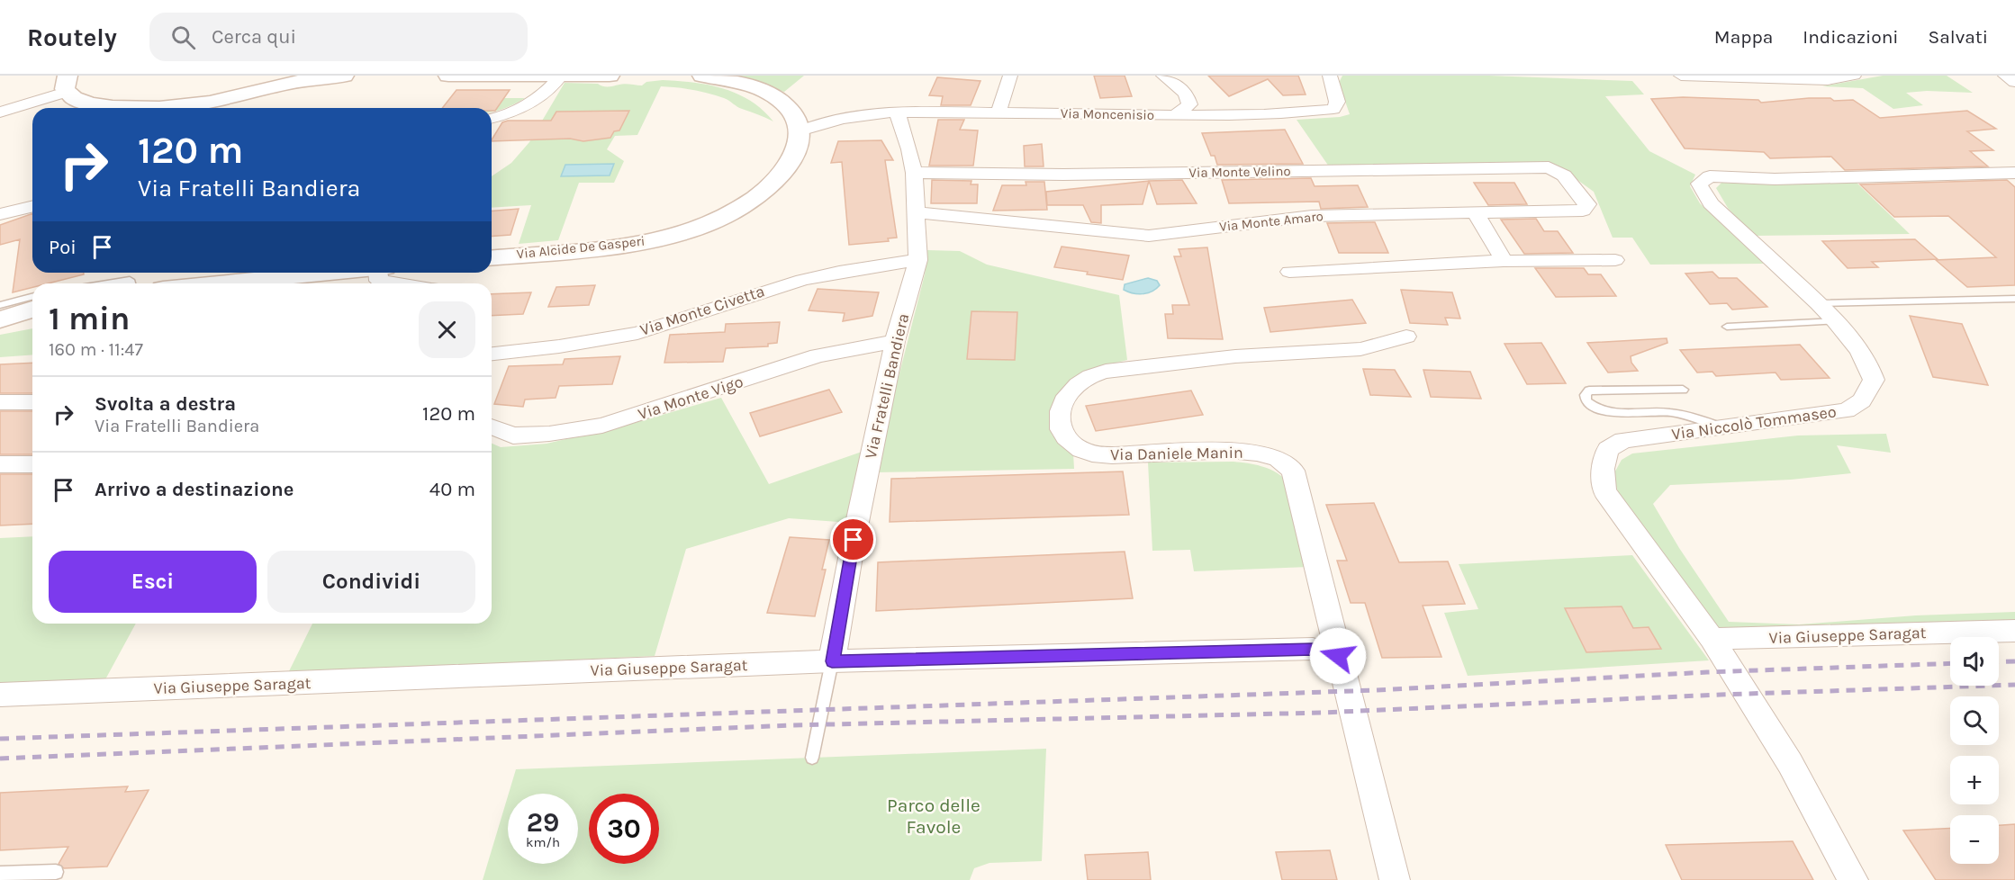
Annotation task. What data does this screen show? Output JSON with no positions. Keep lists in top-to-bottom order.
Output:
{
  "streets": {
    "street": [
      "Via Moncenisio",
      "Via Monte Velino",
      "Via Monte Amaro",
      "Via Alcide De Gasperi",
      "Via Monte Civetta",
      "Via Fratelli Bandiera",
      "Via Monte Vigo",
      "Via Niccolò Tommaseo",
      "Via Daniele Manin",
      "Via Giuseppe Saragat"
    ]
  },
  "crossings": [
    ["Via Moncenisio", "Via Alcide De Gasperi"],
    ["Via Moncenisio", "Via Fratelli Bandiera"],
    ["Via Monte Velino", "Via Monte Amaro"],
    ["Via Monte Velino", "Via Fratelli Bandiera"],
    ["Via Monte Amaro", "Via Fratelli Bandiera"],
    ["Via Monte Civetta", "Via Fratelli Bandiera"],
    ["Via Fratelli Bandiera", "Via Monte Vigo"],
    ["Via Fratelli Bandiera", "Via Giuseppe Saragat"],
    ["Via Niccolò Tommaseo", "Via Giuseppe Saragat"],
    ["Via Daniele Manin", "Via Giuseppe Saragat"]
  ],
  "parks": ["Parco delle Favole"],
  "page": {
    "header": "Routely",
    "search": "Cerca qui",
    "nav": ["Mappa", "Indicazioni", "Salvati"],
    "turn": ["120 m", "Via Fratelli Bandiera"],
    "then": "Poi",
    "heading": ["1 min", "160 m · 11:47"],
    "list": [
      {
        "name": "Svolta a destra",
        "note": "Via Fratelli Bandiera",
        "value": "120 m"
      },
      {
        "name": "Arrivo a destinazione",
        "value": "40 m"
      }
    ],
    "buttons": ["Esci", "Condividi"],
    "map_buttons": ["+", "−"],
    "speed": "29 km/h",
    "limit": "30"
  }
}
